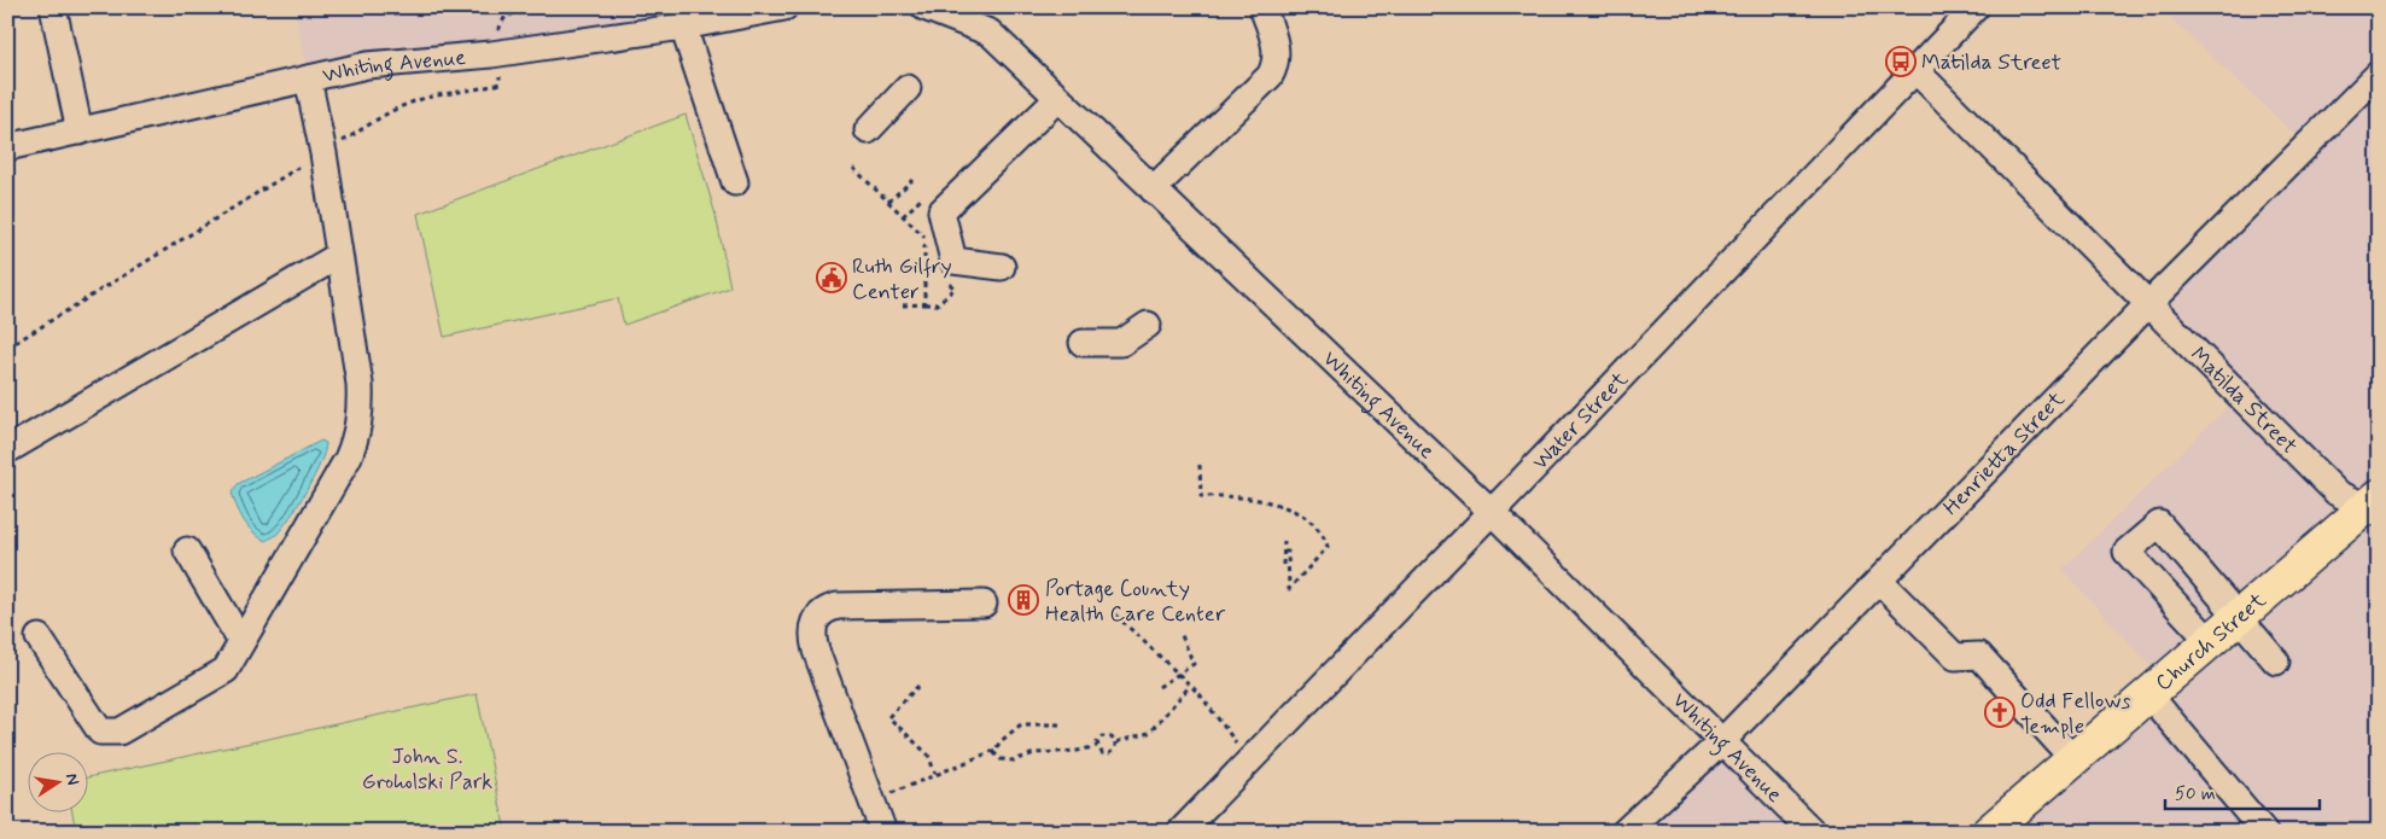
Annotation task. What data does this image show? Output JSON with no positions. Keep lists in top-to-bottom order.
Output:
{
  "streets": {
    "main road": ["Church Street"],
    "street": [
      "Whiting Avenue",
      "Matilda Street",
      "Water Street",
      "Henrietta Street"
    ]
  },
  "crossings": [
    ["Whiting Avenue", "Water Street"],
    ["Whiting Avenue", "Henrietta Street"],
    ["Matilda Street", "Water Street"],
    ["Matilda Street", "Henrietta Street"],
    ["Matilda Street", "Church Street"]
  ],
  "parks": ["John S. Groholski Park"],
  "places": {
    "bus stop": ["Matilda Street"],
    "public building": ["Ruth Gilfry Center"],
    "building": ["Portage County Health Care Center"],
    "church": ["Odd Fellows Temple"]
  },
  "scale_bar": "50 m",
  "north": "right"
}
